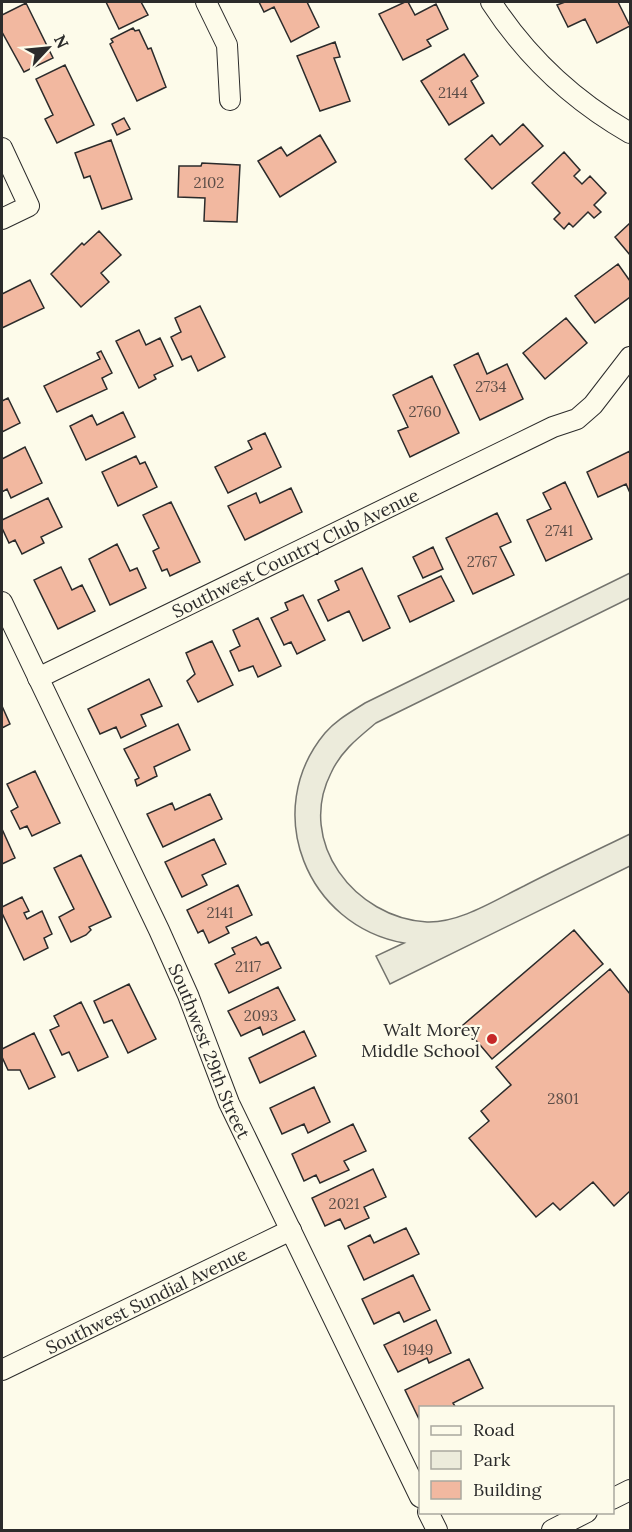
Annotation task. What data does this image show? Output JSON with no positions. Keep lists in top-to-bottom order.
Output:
{
  "streets": {
    "street": ["Southwest Country Club Avenue", "Southwest 29th Street", "Southwest Sundial Avenue"]
  },
  "crossings": [
    ["Southwest Country Club Avenue", "Southwest 29th Street"],
    ["Southwest 29th Street", "Southwest Sundial Avenue"]
  ],
  "places": ["Walt Morey Middle School"],
  "house_numbers": [
    "2144",
    "2102",
    "2734",
    "2760",
    "2741",
    "2767",
    "2141",
    "2117",
    "2093",
    "2801",
    "2021",
    "1949"
  ],
  "legend": ["Road", "Park", "Building"],
  "north": "top right"
}
